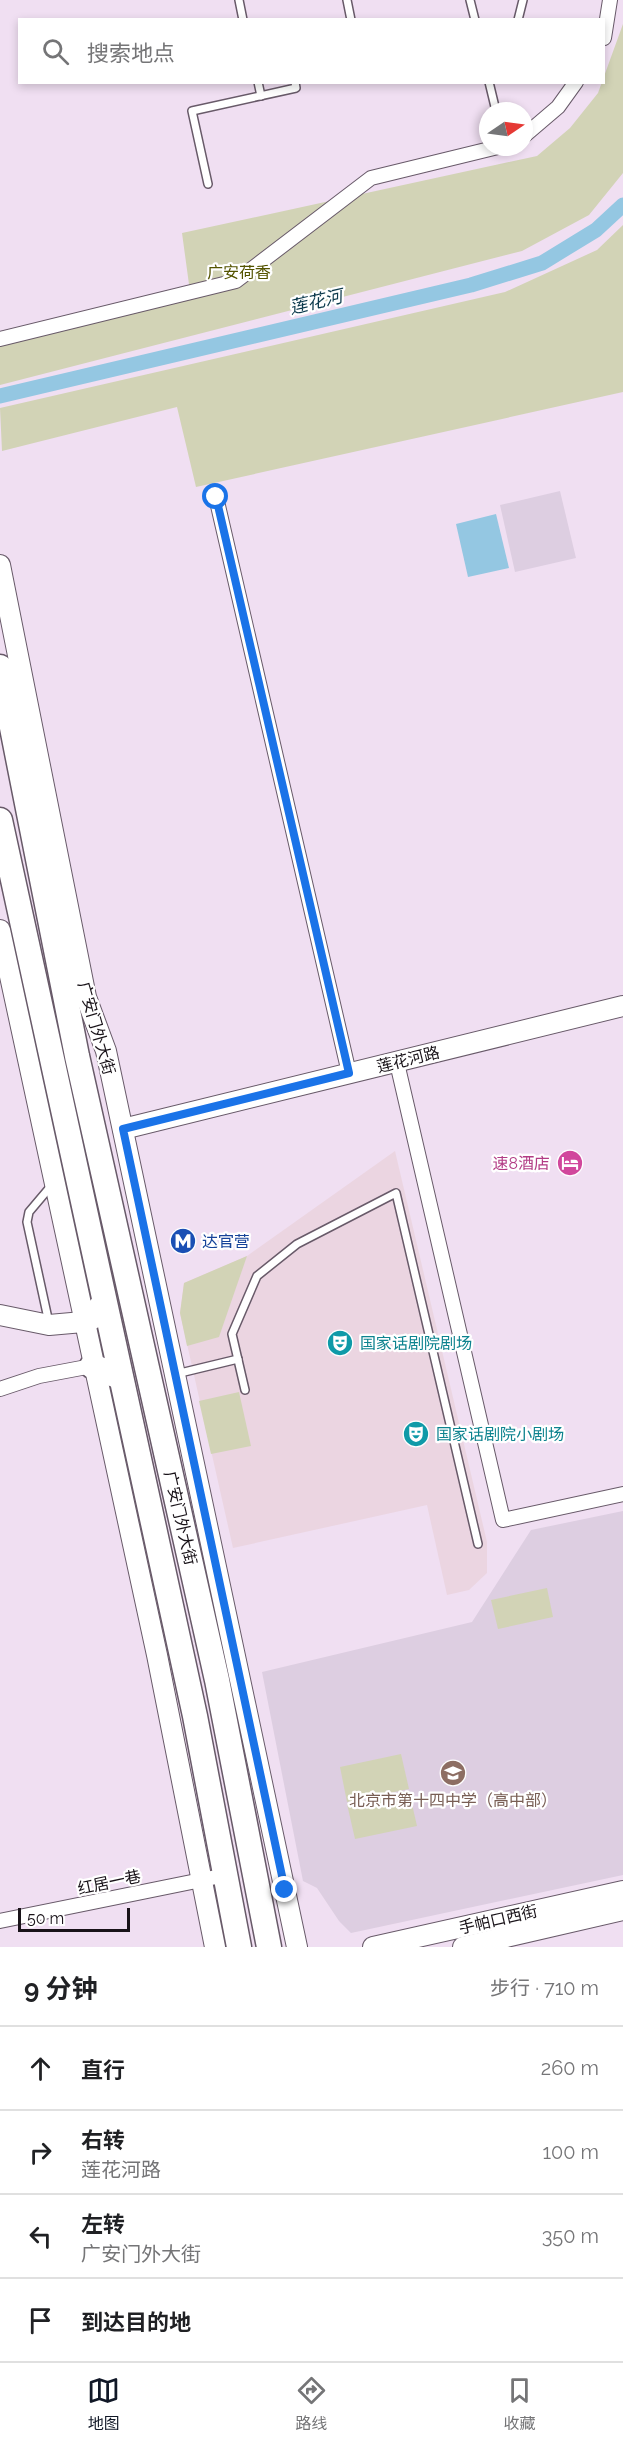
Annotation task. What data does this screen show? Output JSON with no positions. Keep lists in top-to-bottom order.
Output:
{
  "streets": {
    "highway": ["广安门外大街"],
    "street": ["莲花河路", "红居一巷", "手帕口西街"]
  },
  "crossings": [
    ["广安门外大街", "莲花河路"],
    ["广安门外大街", "红居一巷"]
  ],
  "water": ["莲花河"],
  "parks": ["广安荷香"],
  "places": {
    "hotel": ["速8酒店"],
    "metro station": ["达官营"],
    "theatre": ["国家话剧院剧场", "国家话剧院小剧场"],
    "school or university": ["北京市第十四中学（高中部）"]
  },
  "scale_bar": "50 m",
  "north": "right",
  "page": {
    "search": "搜索地点",
    "scale": "50 m",
    "heading": ["9 分钟", "步行 · 710 m"],
    "list": [
      ["直行", "260 m"],
      ["右转", "莲花河路", "100 m"],
      ["左转", "广安门外大街", "350 m"],
      "到达目的地"
    ],
    "nav": ["地图", "路线", "收藏"]
  }
}
